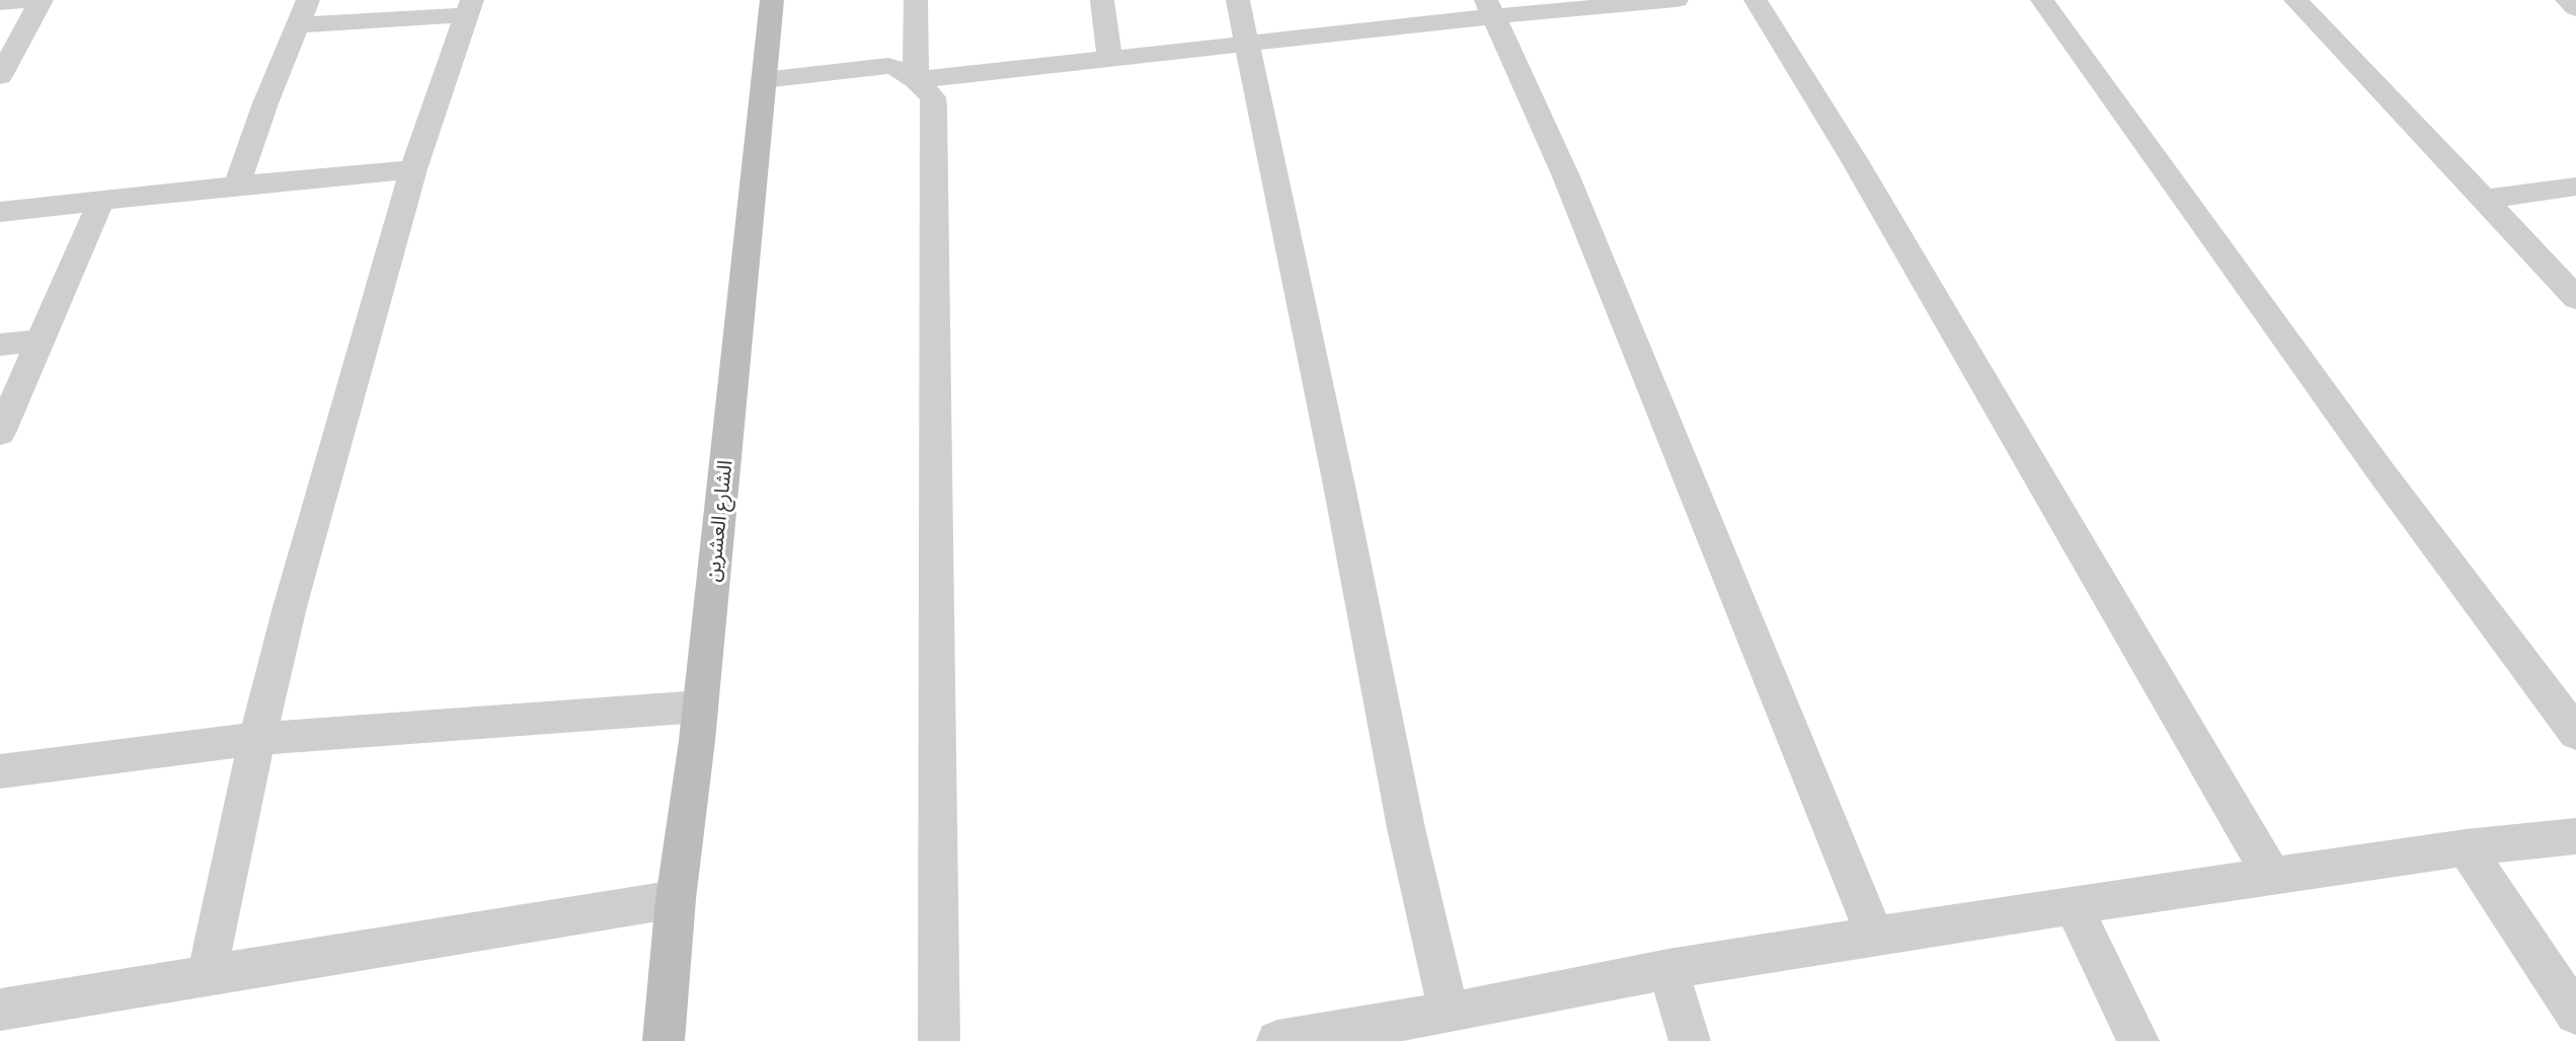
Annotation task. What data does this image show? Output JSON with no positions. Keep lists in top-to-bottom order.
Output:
{
  "streets": {
    "street": ["الشارع العشرين"]
  }
}
